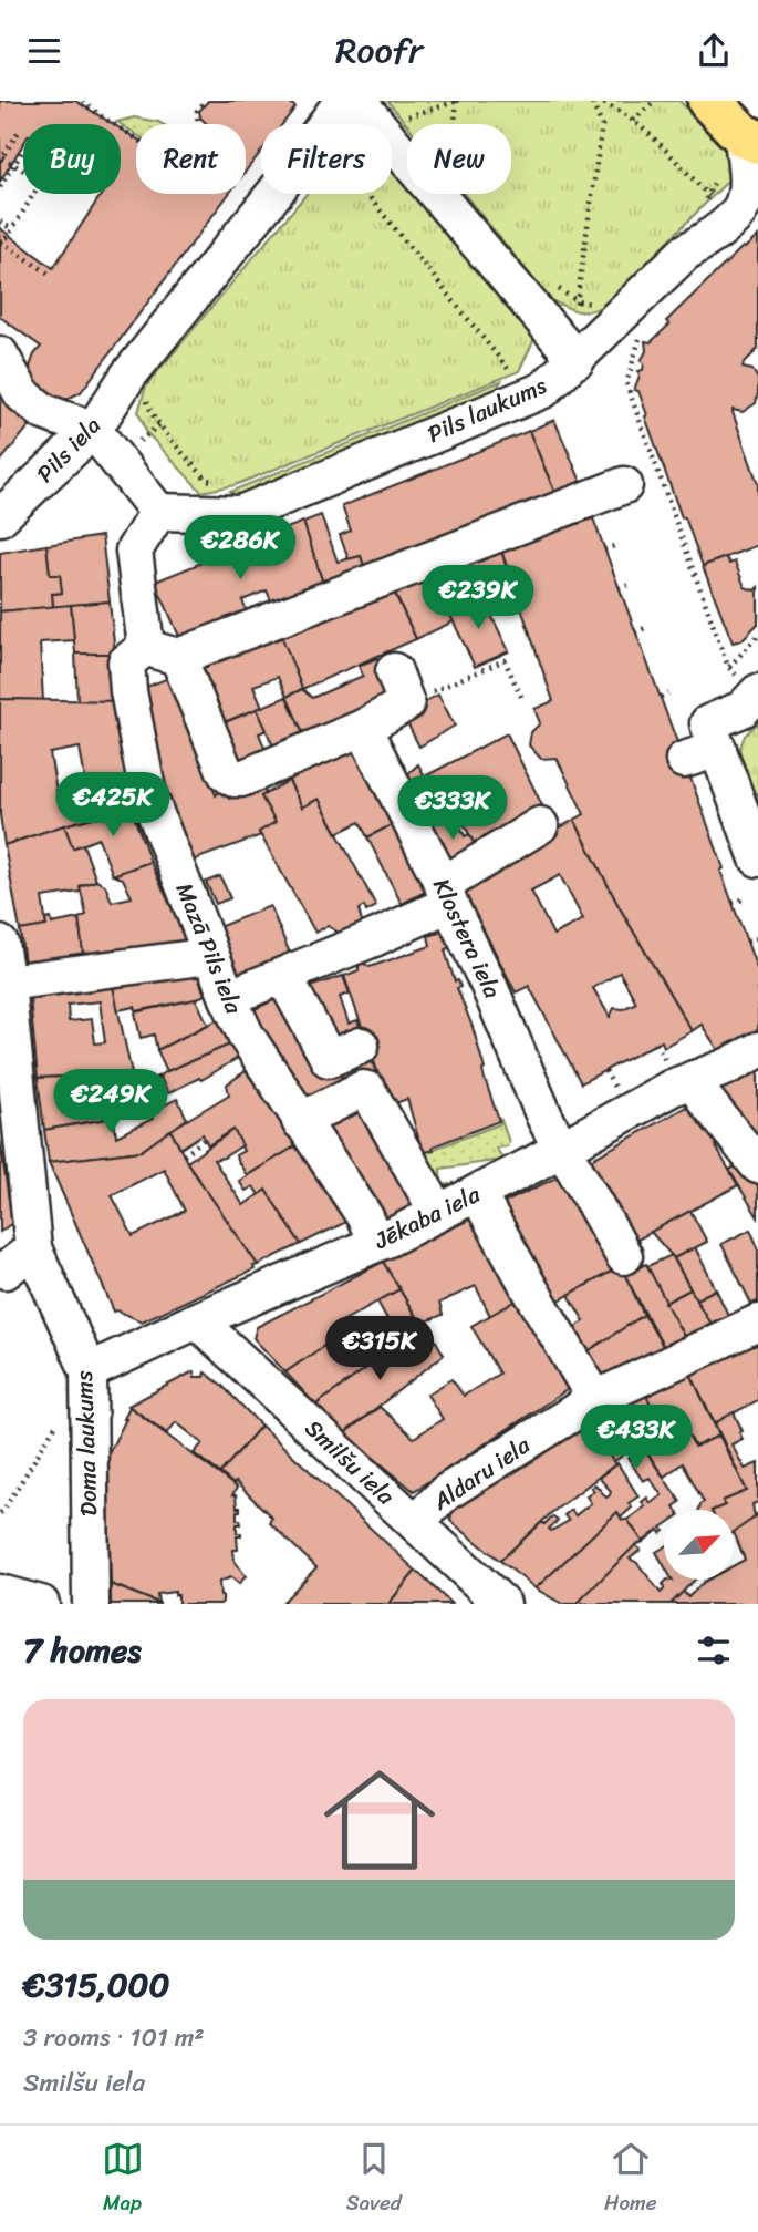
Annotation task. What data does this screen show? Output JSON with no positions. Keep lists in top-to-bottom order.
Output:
{
  "streets": {
    "street": [
      "Pils laukums",
      "Pils iela",
      "Klostera iela",
      "Mazā Pils iela",
      "Jēkaba iela",
      "Doma laukums",
      "Smilšu iela",
      "Aldaru iela"
    ]
  },
  "crossings": [
    ["Klostera iela", "Jēkaba iela"],
    ["Mazā Pils iela", "Jēkaba iela"],
    ["Jēkaba iela", "Doma laukums"],
    ["Jēkaba iela", "Smilšu iela"],
    ["Smilšu iela", "Aldaru iela"]
  ],
  "north": "top right",
  "page": {
    "header": "Roofr",
    "chip": [
      "Buy",
      "Rent",
      "Filters",
      "New"
    ],
    "price": [
      "€286K",
      "€239K",
      "€425K",
      "€333K",
      "€249K",
      "€315K",
      "€433K"
    ],
    "heading": "7 homes",
    "list": [
      {
        "name": "€315,000",
        "note": "3 rooms · 101 m² · Smilšu iela"
      }
    ],
    "tabs": ["Map", "Saved", "Home"]
  }
}
